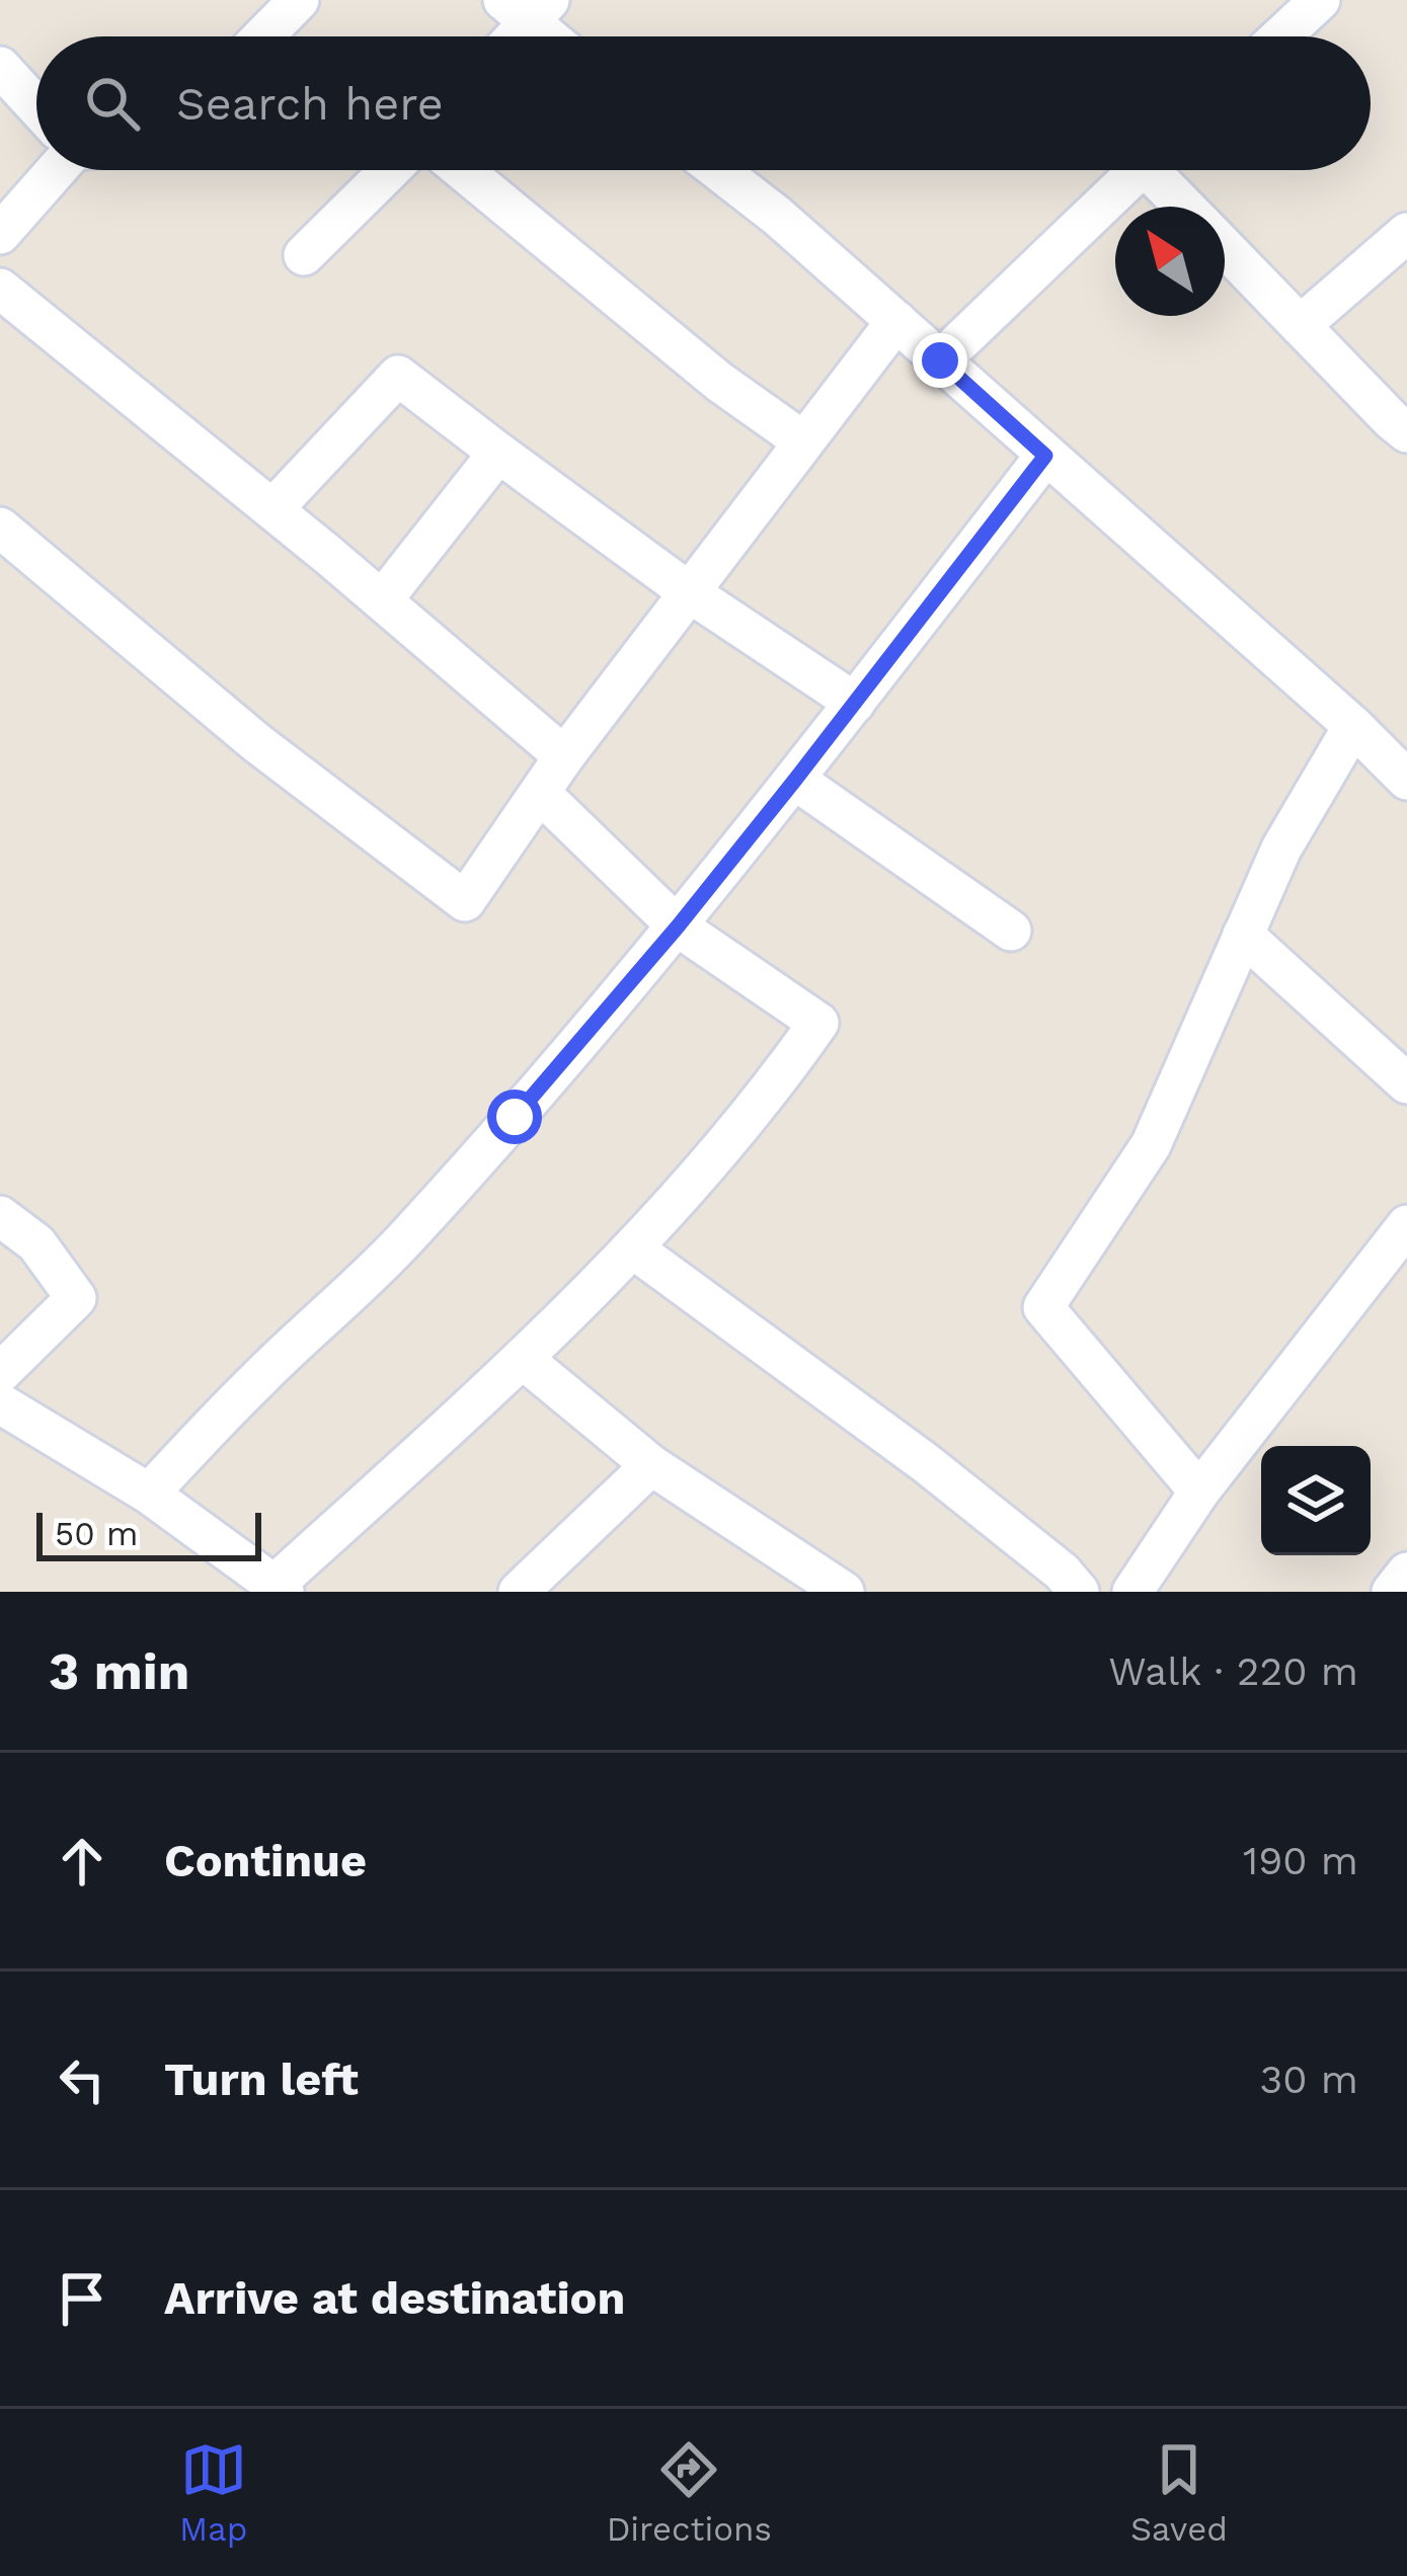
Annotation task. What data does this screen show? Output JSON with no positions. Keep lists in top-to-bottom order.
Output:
{
  "scale_bar": "50 m",
  "north": "top left",
  "page": {
    "search": "Search here",
    "scale": "50 m",
    "heading": ["3 min", "Walk · 220 m"],
    "list": [
      ["Continue", "190 m"],
      ["Turn left", "30 m"],
      "Arrive at destination"
    ],
    "nav": ["Map", "Directions", "Saved"]
  }
}
